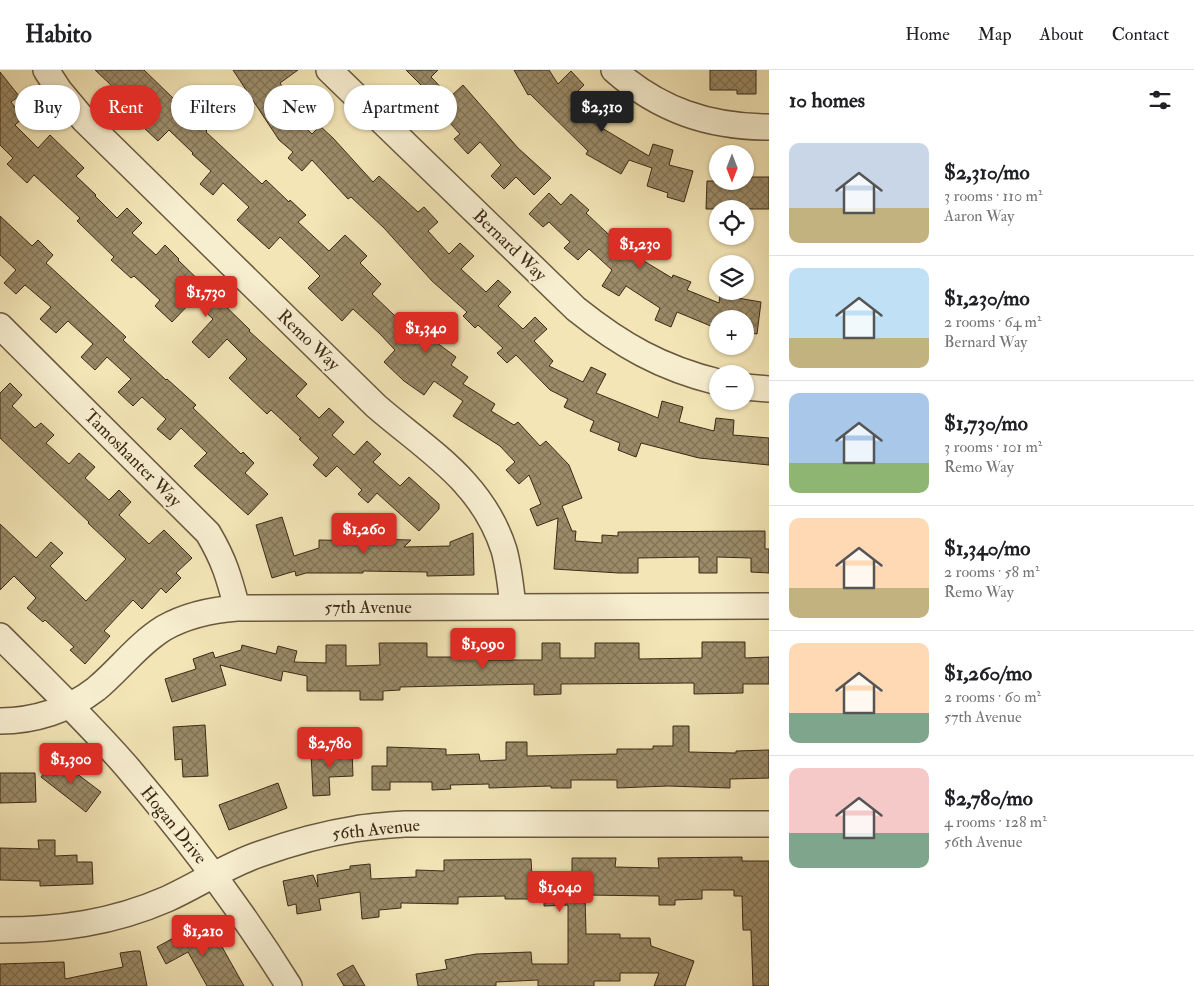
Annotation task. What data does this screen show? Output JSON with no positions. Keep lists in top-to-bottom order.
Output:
{
  "streets": {
    "street": [
      "Bernard Way",
      "Remo Way",
      "Tamoshanter Way",
      "57th Avenue",
      "Hogan Drive",
      "56th Avenue"
    ]
  },
  "crossings": [
    ["Remo Way", "57th Avenue"],
    ["Tamoshanter Way", "57th Avenue"],
    ["57th Avenue", "Hogan Drive"],
    ["Hogan Drive", "56th Avenue"]
  ],
  "north": "bottom",
  "page": {
    "header": "Habito",
    "nav": [
      "Home",
      "Map",
      "About",
      "Contact"
    ],
    "heading": "10 homes",
    "chip": [
      "Buy",
      "Rent",
      "Filters",
      "New",
      "Apartment"
    ],
    "price": [
      "$2,310",
      "$1,230",
      "$1,730",
      "$1,340",
      "$1,260",
      "$1,090",
      "$2,780",
      "$1,300",
      "$1,040",
      "$1,210"
    ],
    "list": [
      {
        "name": "$2,310/mo",
        "note": "3 rooms · 110 m² · Aaron Way"
      },
      {
        "name": "$1,230/mo",
        "note": "2 rooms · 64 m² · Bernard Way"
      },
      {
        "name": "$1,730/mo",
        "note": "3 rooms · 101 m² · Remo Way"
      },
      {
        "name": "$1,340/mo",
        "note": "2 rooms · 58 m² · Remo Way"
      },
      {
        "name": "$1,260/mo",
        "note": "2 rooms · 60 m² · 57th Avenue"
      },
      {
        "name": "$2,780/mo",
        "note": "4 rooms · 128 m² · 56th Avenue"
      }
    ],
    "map_buttons": ["+", "−"]
  }
}
